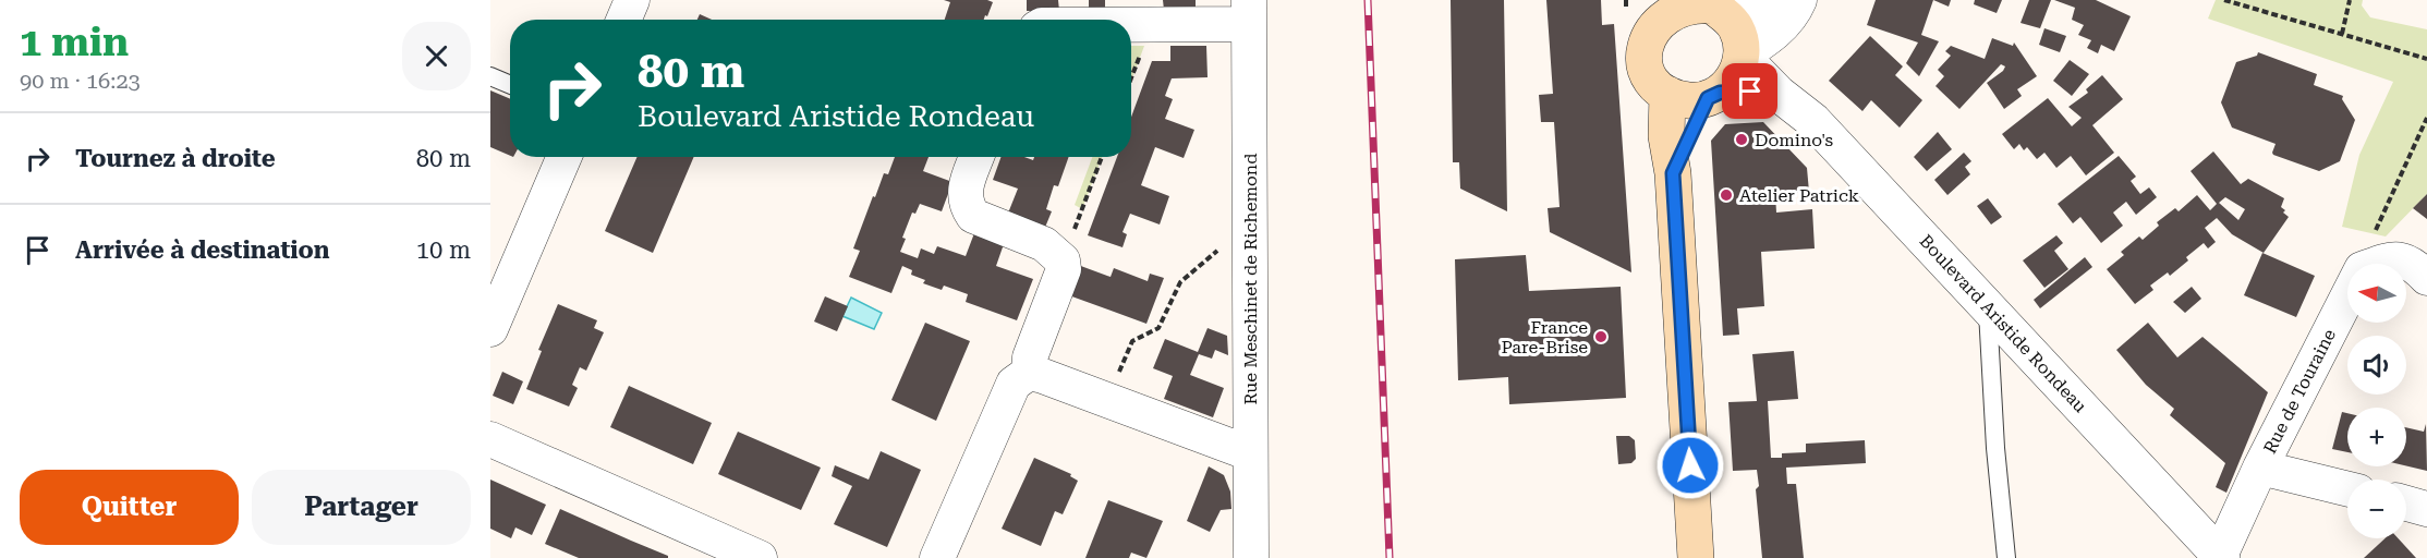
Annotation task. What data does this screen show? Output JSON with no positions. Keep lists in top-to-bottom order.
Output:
{
  "streets": {
    "street": ["Rue Meschinet de Richemond", "Boulevard Aristide Rondeau", "Rue de Touraine"]
  },
  "crossings": [
    ["Boulevard Aristide Rondeau", "Rue de Touraine"]
  ],
  "places": ["Domino's", "Atelier Patrick", "France Pare-Brise"],
  "north": "left",
  "page": {
    "heading": ["1 min", "90 m · 16:23"],
    "turn": ["80 m", "Boulevard Aristide Rondeau"],
    "list": [
      {
        "name": "Tournez à droite",
        "value": "80 m"
      },
      {
        "name": "Arrivée à destination",
        "value": "10 m"
      }
    ],
    "map_buttons": ["+", "−"],
    "buttons": ["Quitter", "Partager"]
  }
}
